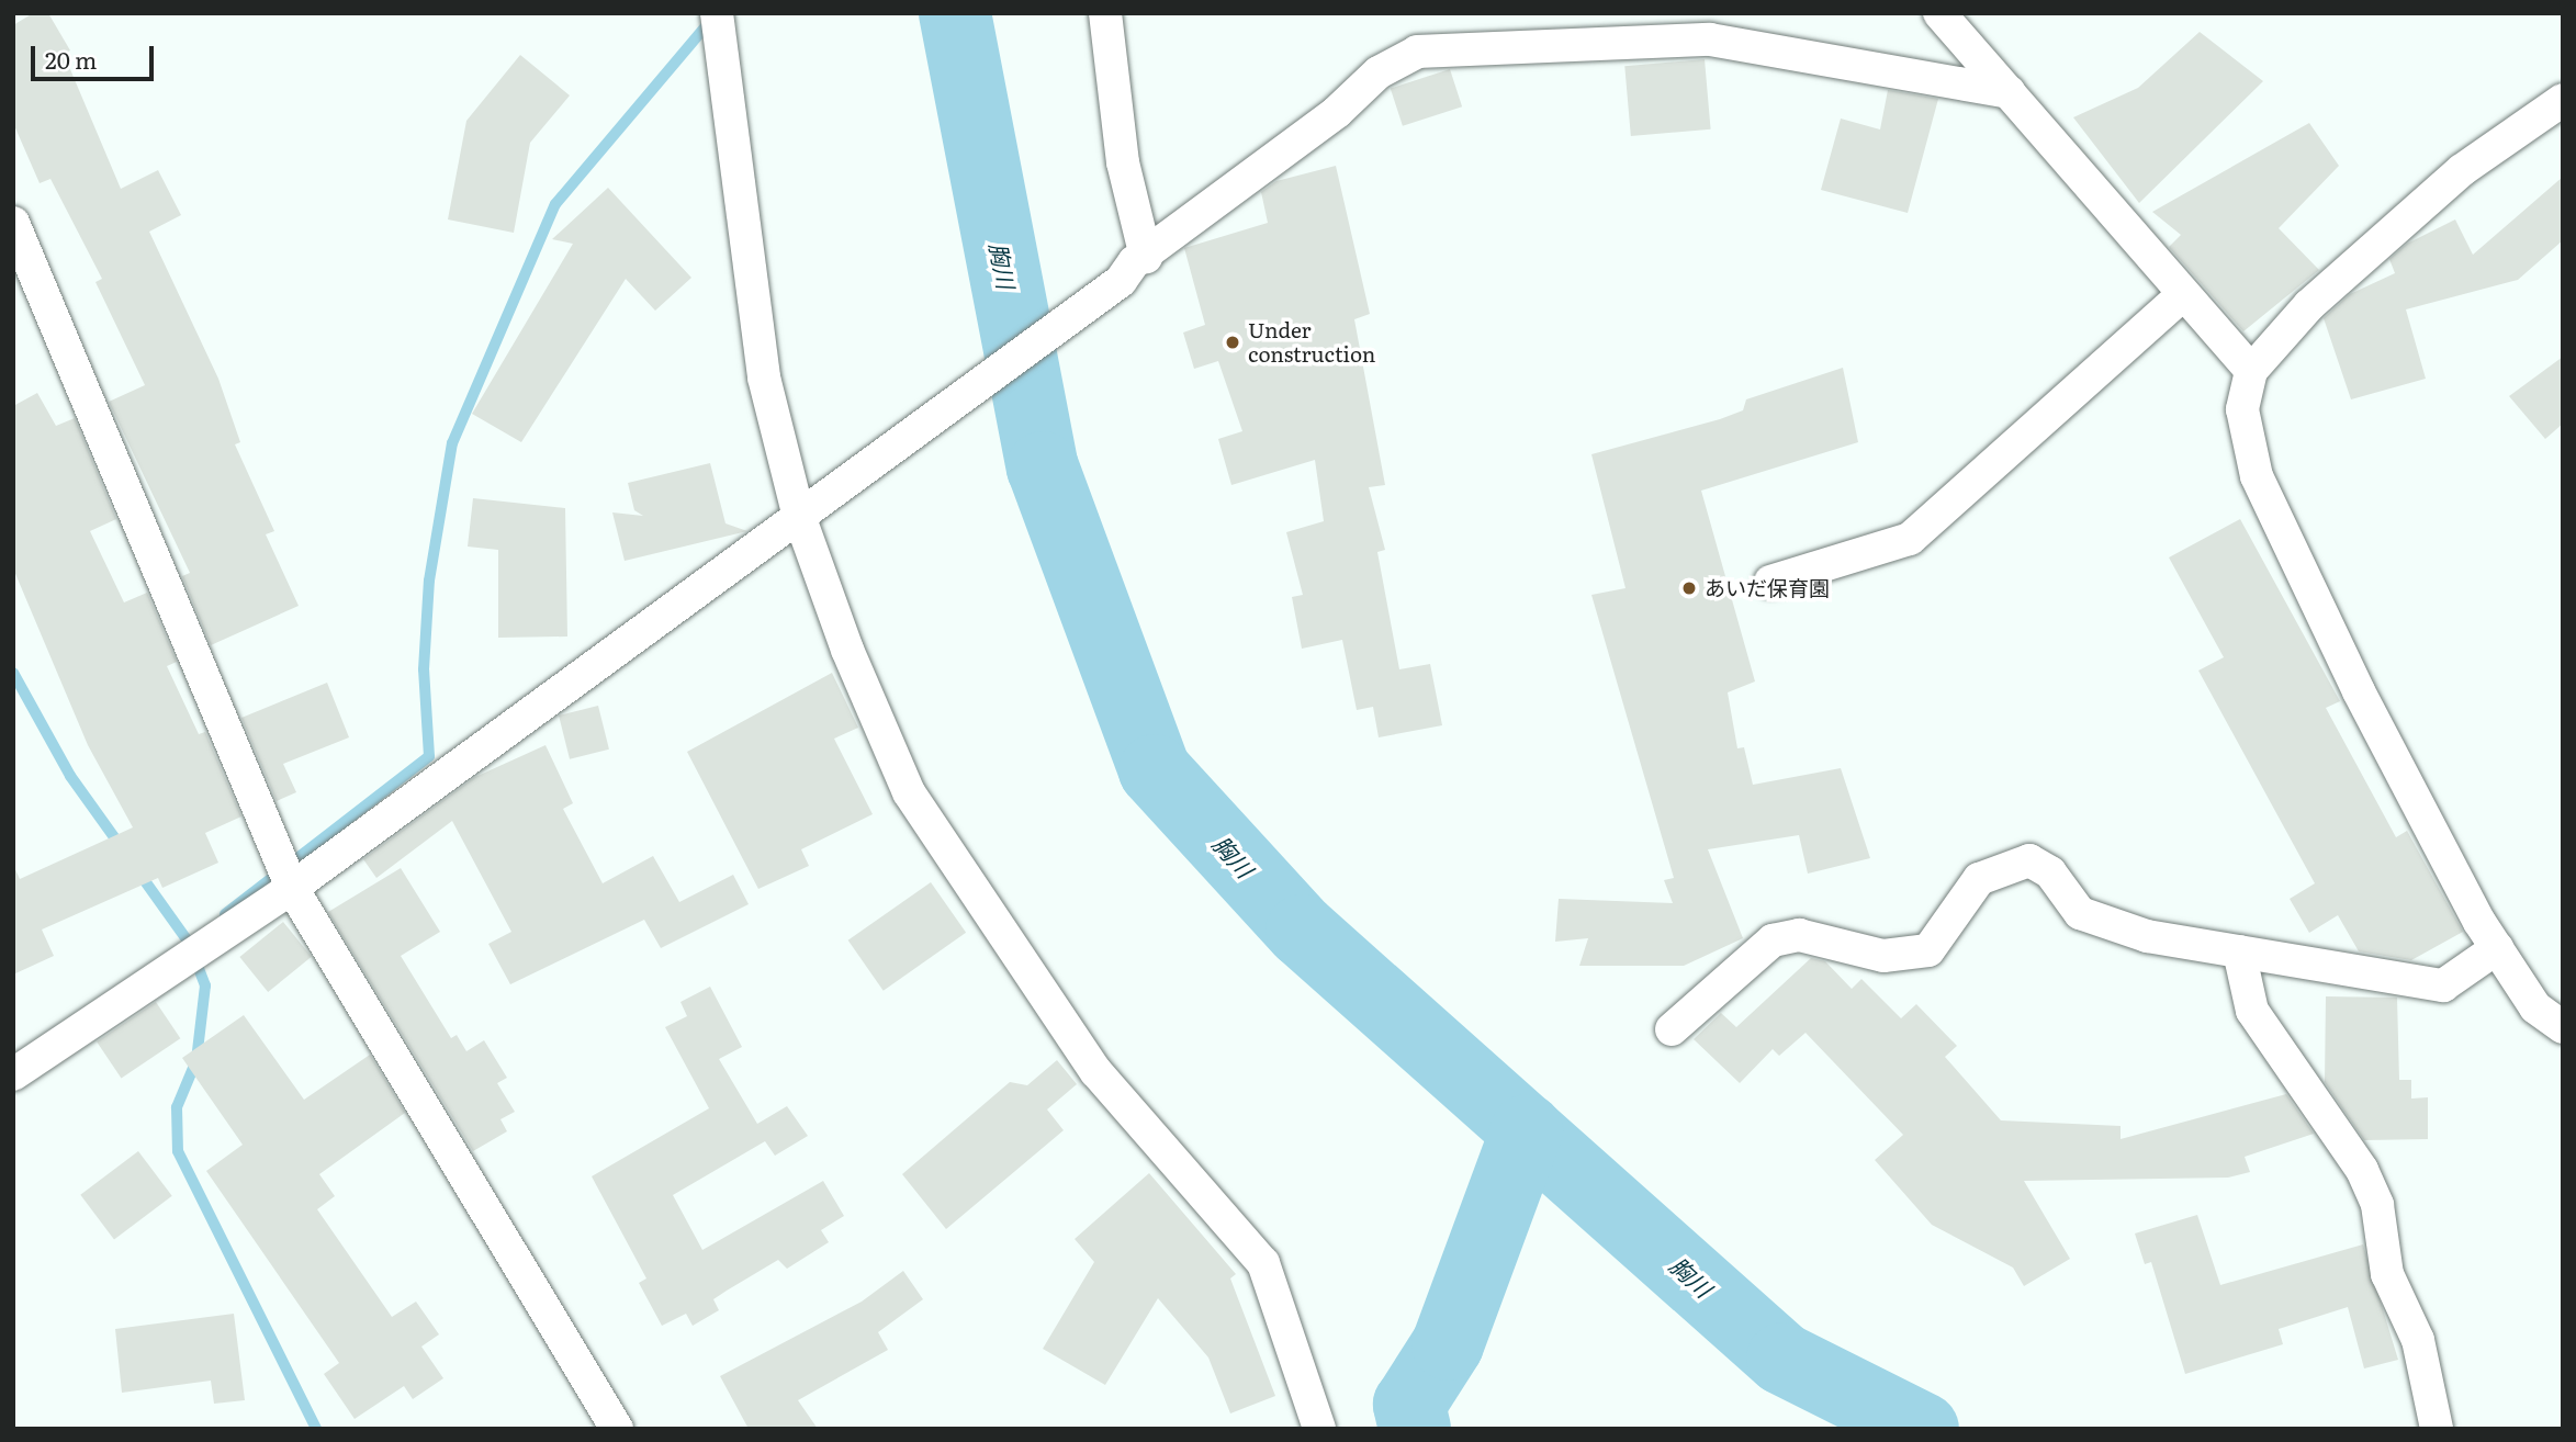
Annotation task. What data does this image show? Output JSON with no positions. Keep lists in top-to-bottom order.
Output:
{
  "water": ["胸川"],
  "places": ["Under construction", "あいだ保育園"],
  "scale_bar": "20 m"
}
